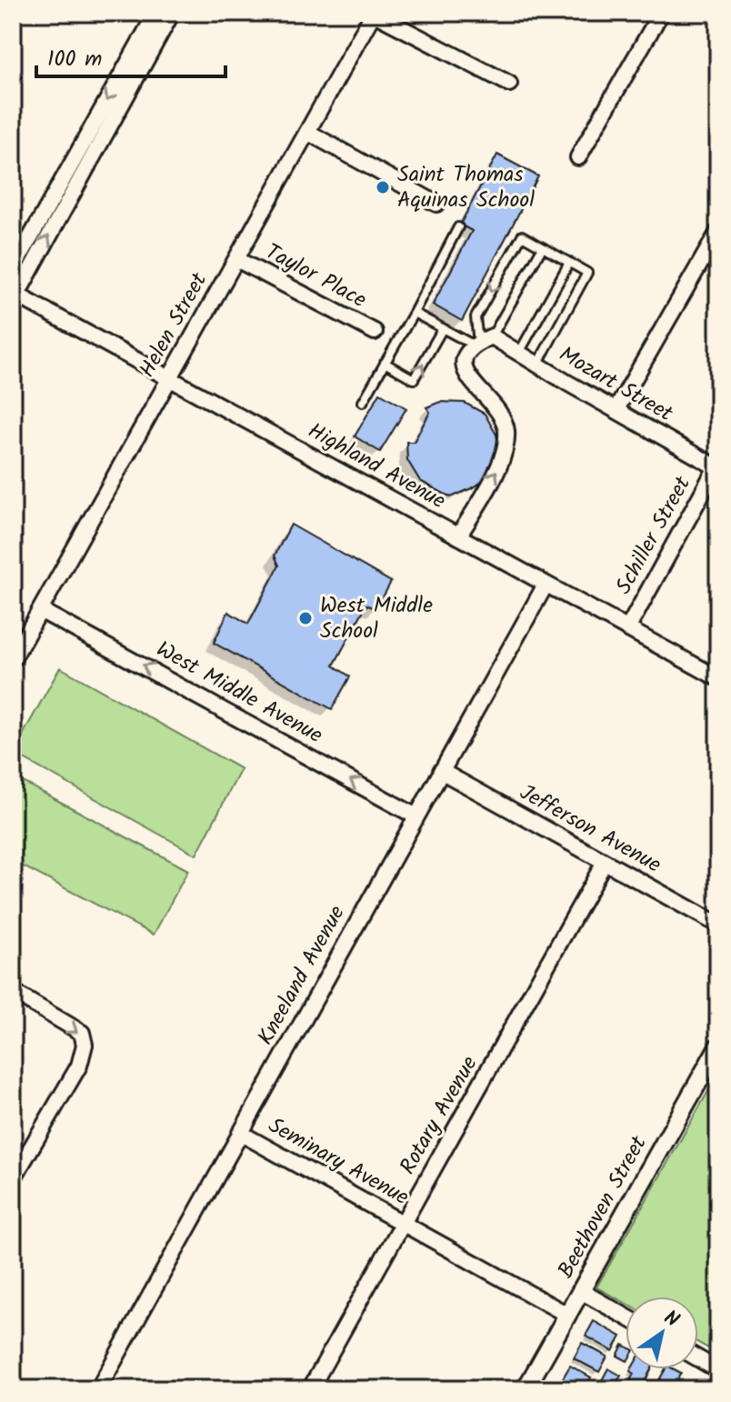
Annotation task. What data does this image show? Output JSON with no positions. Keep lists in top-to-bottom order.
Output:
{
  "streets": {
    "street": [
      "Taylor Place",
      "Helen Street",
      "Mozart Street",
      "Highland Avenue",
      "Schiller Street",
      "West Middle Avenue",
      "Jefferson Avenue",
      "Kneeland Avenue",
      "Rotary Avenue",
      "Seminary Avenue",
      "Beethoven Street"
    ]
  },
  "crossings": [
    ["Taylor Place", "Helen Street"],
    ["Helen Street", "Highland Avenue"],
    ["Helen Street", "West Middle Avenue"],
    ["Mozart Street", "Schiller Street"],
    ["Highland Avenue", "Schiller Street"],
    ["Highland Avenue", "Kneeland Avenue"],
    ["West Middle Avenue", "Kneeland Avenue"],
    ["Jefferson Avenue", "Kneeland Avenue"],
    ["Jefferson Avenue", "Rotary Avenue"],
    ["Kneeland Avenue", "Seminary Avenue"],
    ["Rotary Avenue", "Seminary Avenue"],
    ["Seminary Avenue", "Beethoven Street"]
  ],
  "one_way": ["West Middle Avenue"],
  "places": ["Saint Thomas Aquinas School", "West Middle School"],
  "scale_bar": "100 m",
  "north": "top right"
}
